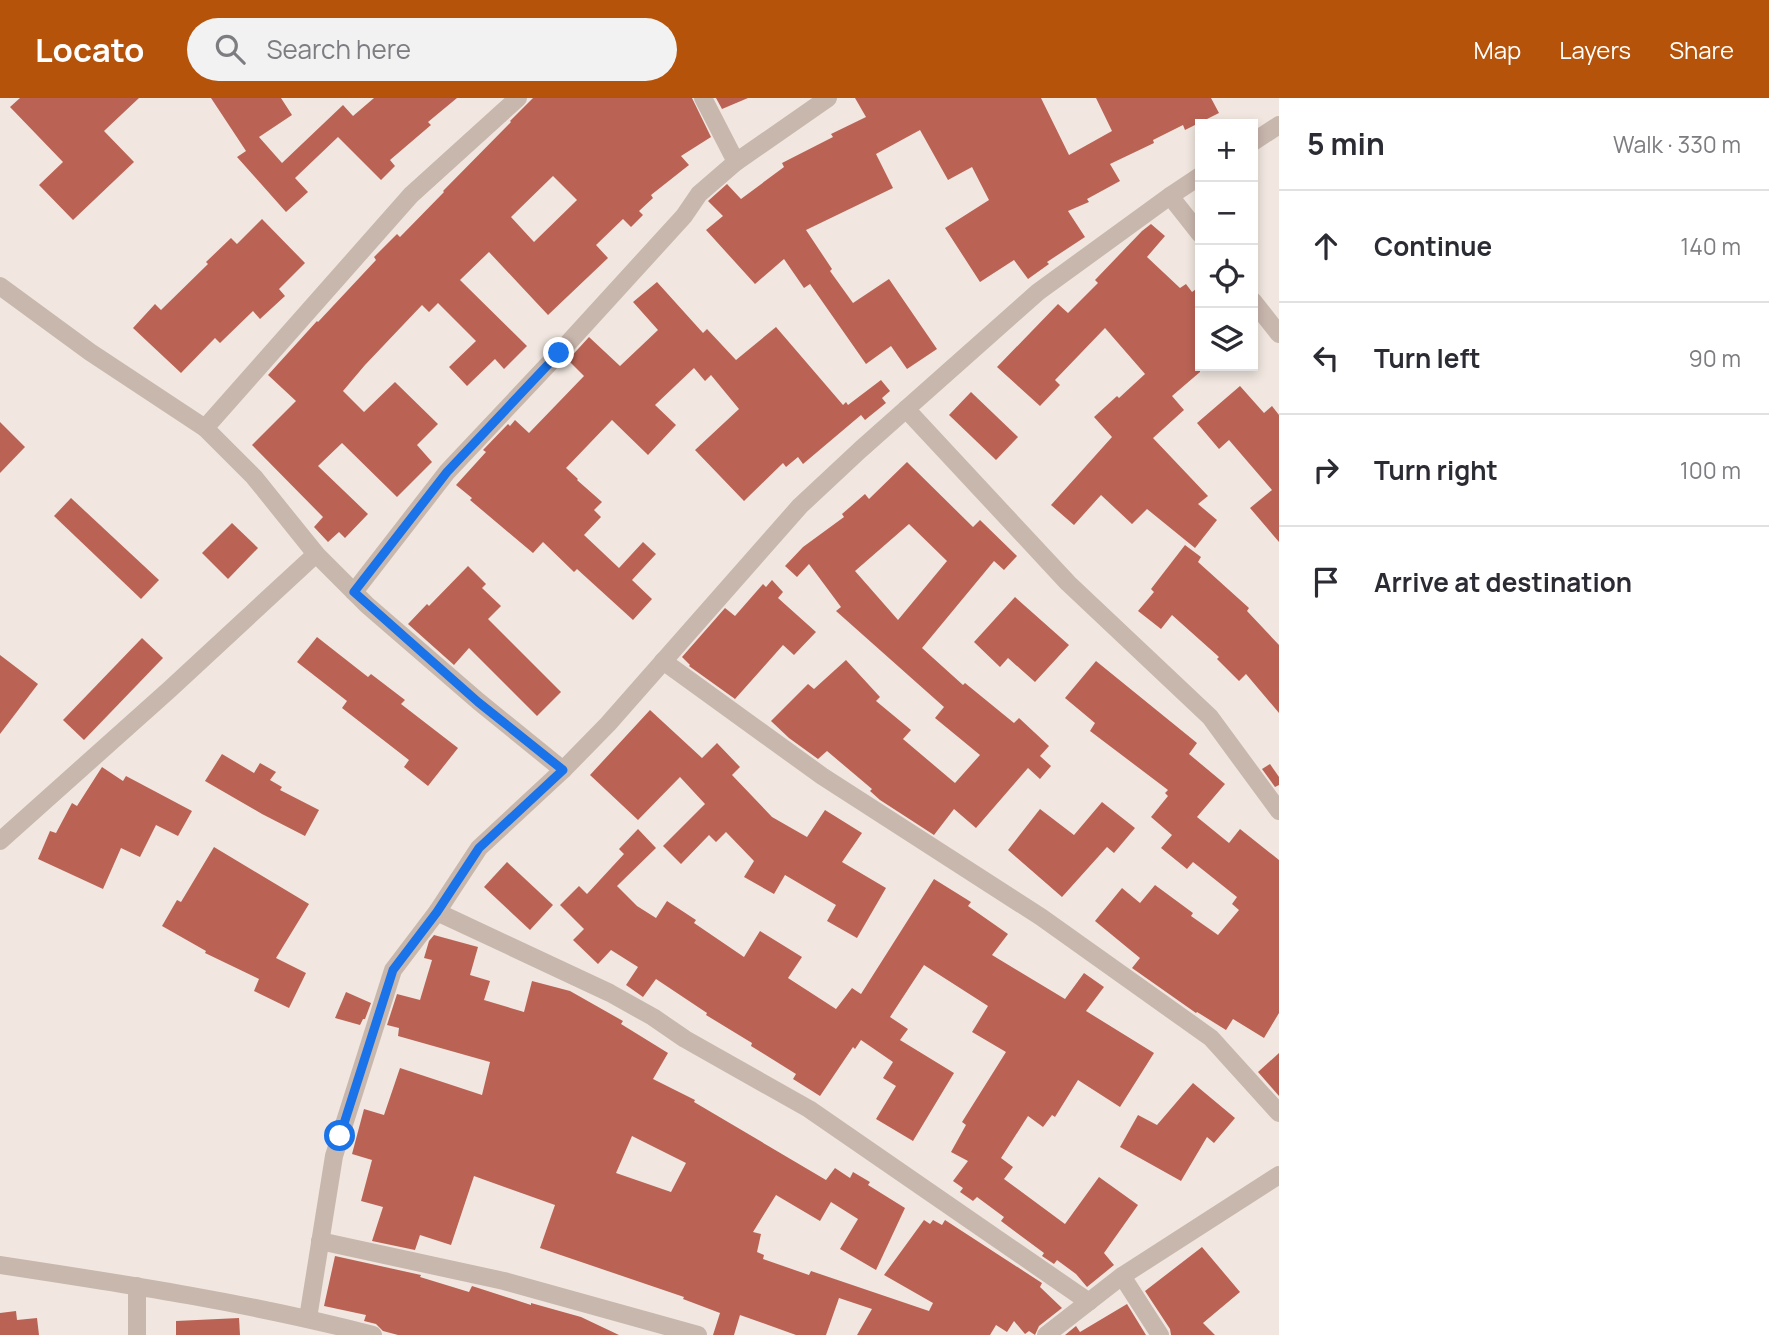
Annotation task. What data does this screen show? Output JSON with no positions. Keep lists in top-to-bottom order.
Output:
{
  "page": {
    "header": "Locato",
    "search": "Search here",
    "nav": ["Map", "Layers", "Share"],
    "heading": ["5 min", "Walk · 330 m"],
    "map_buttons": ["+", "−"],
    "list": [
      ["Continue", "140 m"],
      ["Turn left", "90 m"],
      ["Turn right", "100 m"],
      "Arrive at destination"
    ]
  }
}
